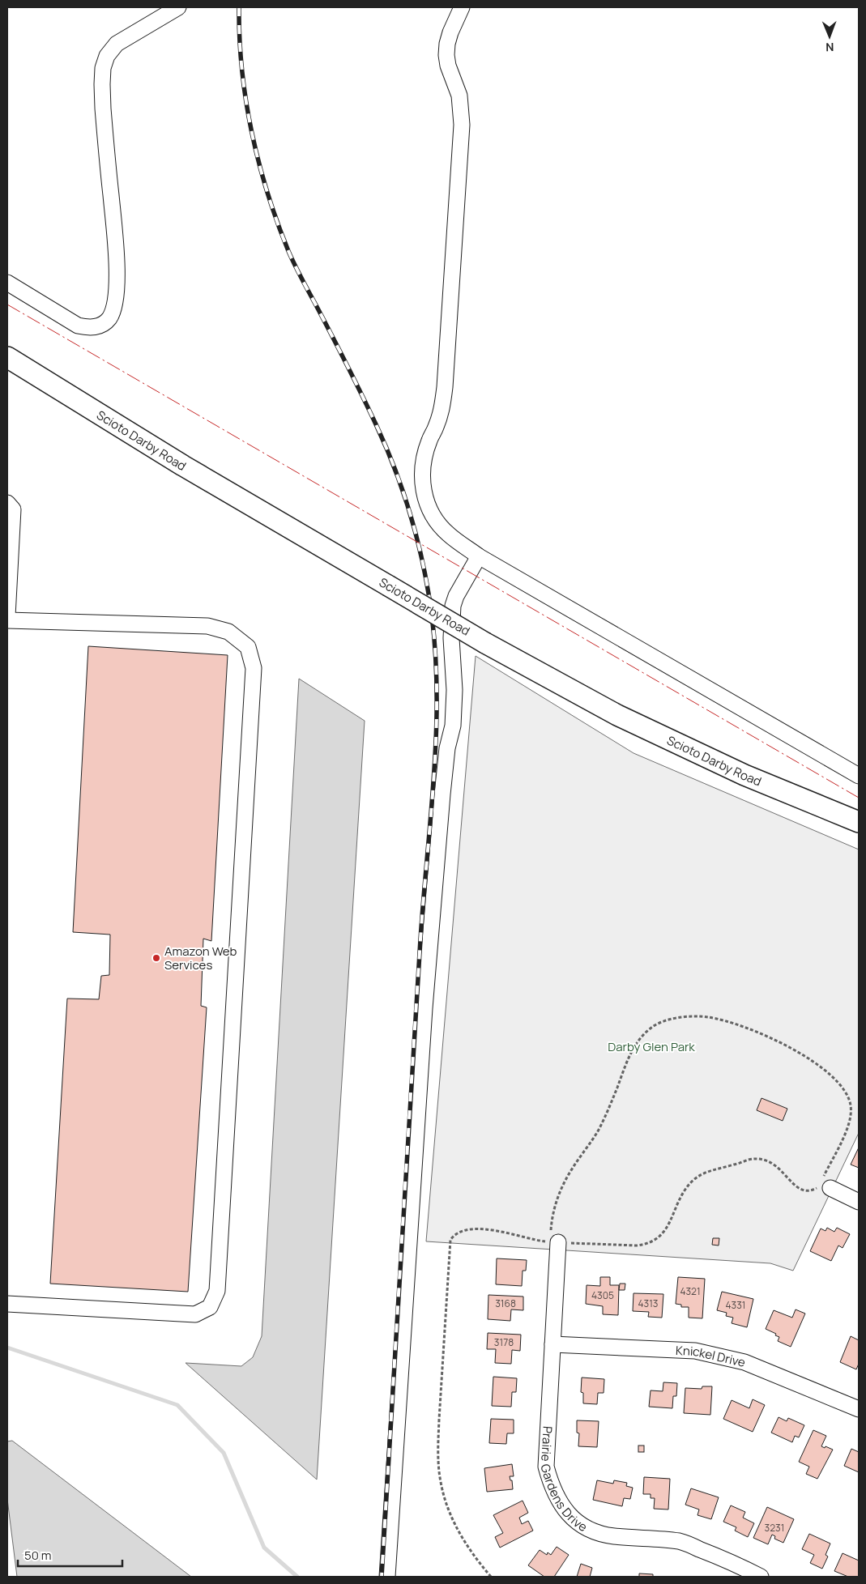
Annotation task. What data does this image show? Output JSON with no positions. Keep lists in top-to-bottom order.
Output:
{
  "streets": {
    "main road": ["Scioto Darby Road"],
    "street": ["Knickel Drive", "Prairie Gardens Drive"]
  },
  "crossings": [
    ["Knickel Drive", "Prairie Gardens Drive"]
  ],
  "parks": ["Darby Glen Park"],
  "places": ["Amazon Web Services"],
  "house_numbers": [
    "4321",
    "4305",
    "3168",
    "4313",
    "4331",
    "3178",
    "3231"
  ],
  "scale_bar": "50 m",
  "north": "bottom"
}
